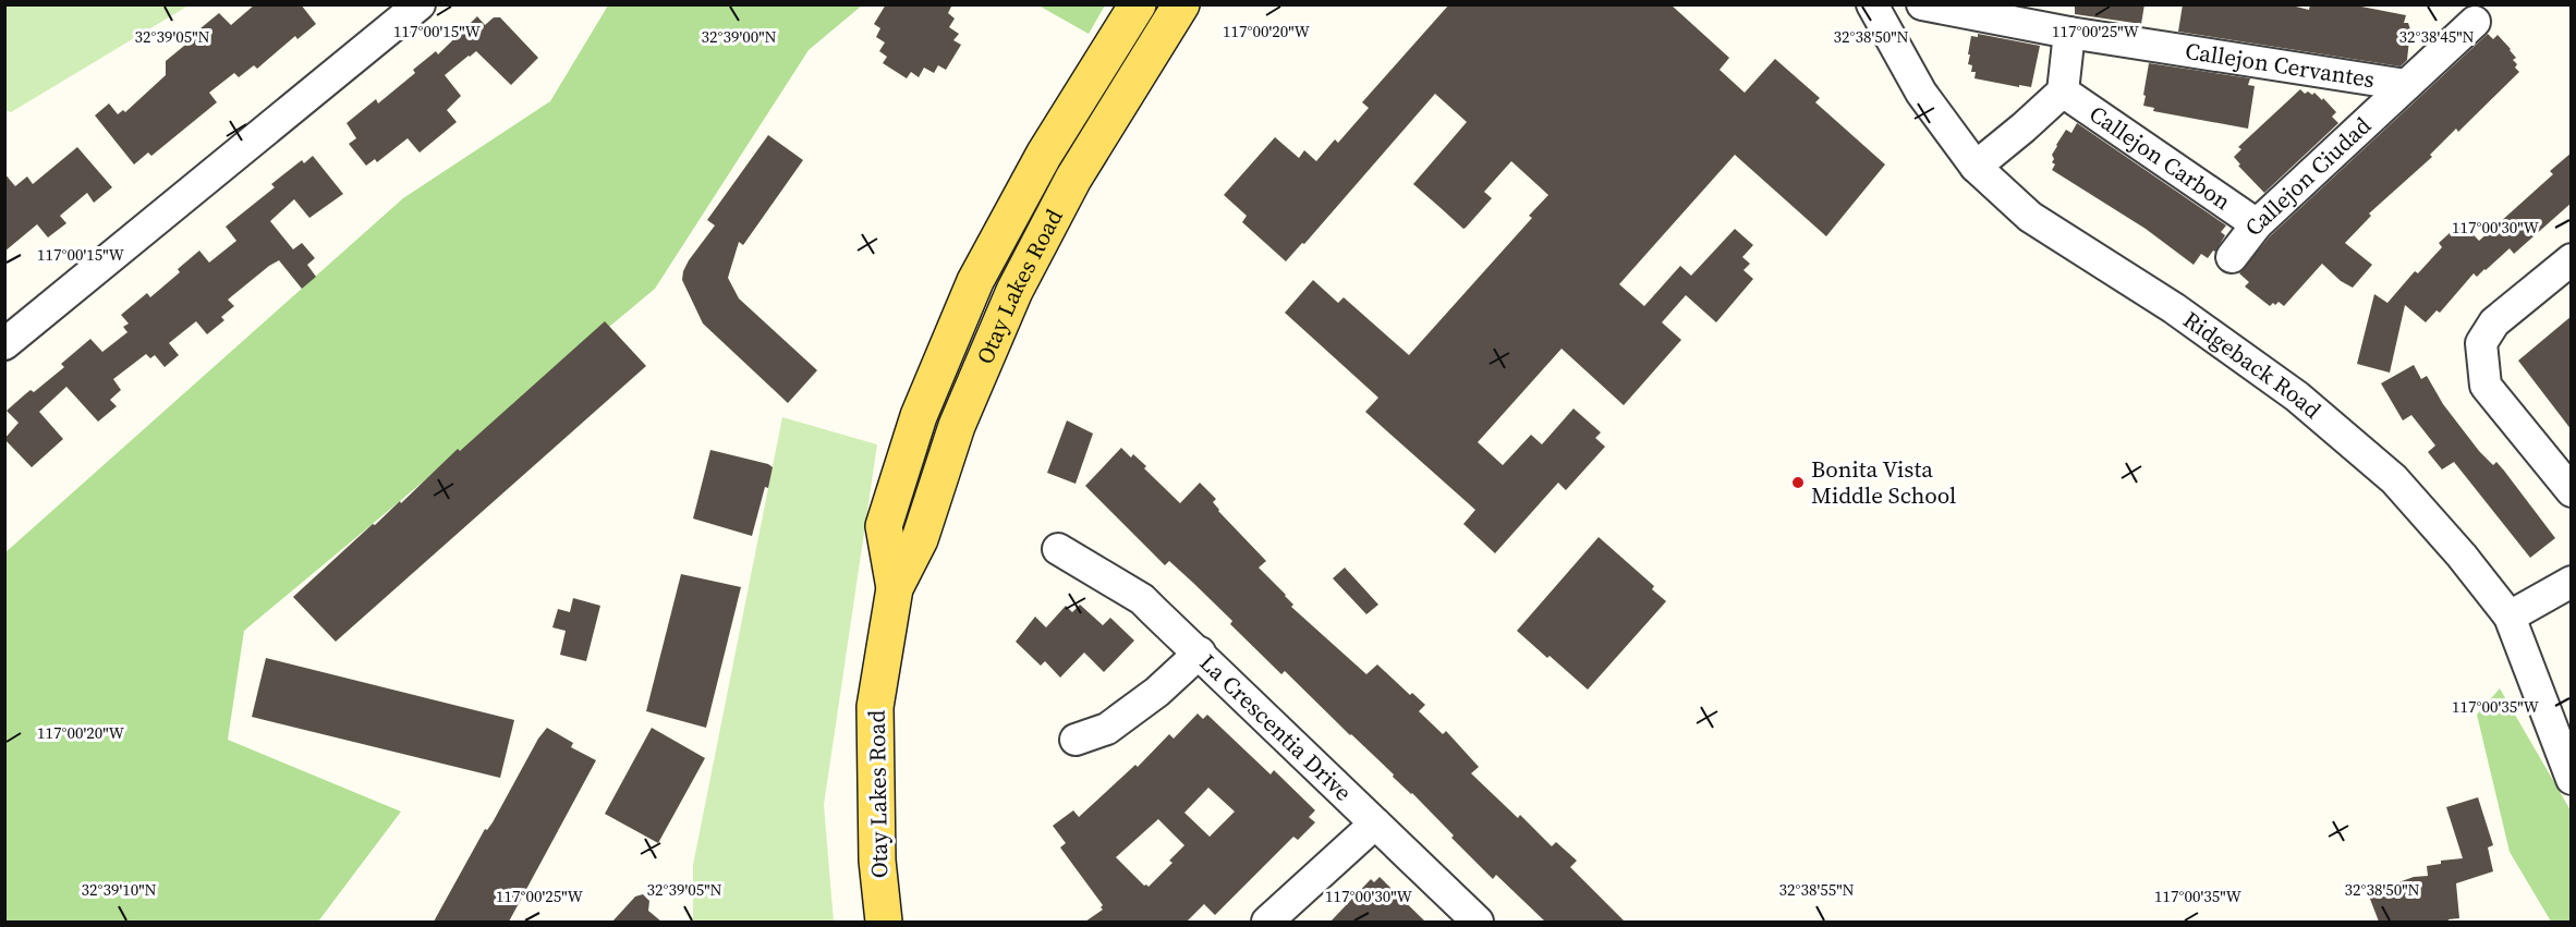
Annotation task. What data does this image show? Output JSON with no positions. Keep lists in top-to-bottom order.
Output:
{
  "streets": {
    "main road": ["Otay Lakes Road"],
    "street": [
      "Callejon Cervantes",
      "Callejon Carbon",
      "Callejon Ciudad",
      "Ridgeback Road",
      "La Crescentia Drive"
    ]
  },
  "crossings": [
    ["Callejon Cervantes", "Callejon Ciudad"],
    ["Callejon Carbon", "Callejon Ciudad"]
  ],
  "places": ["Bonita Vista Middle School"],
  "coordinates": [
    "117°00'15\"W",
    "117°00'25\"W",
    "117°00'20\"W",
    "32°39'05\"N",
    "32°39'00\"N",
    "32°38'50\"N",
    "32°38'45\"N",
    "117°00'30\"W",
    "117°00'35\"W",
    "32°39'10\"N",
    "32°38'55\"N"
  ]
}
